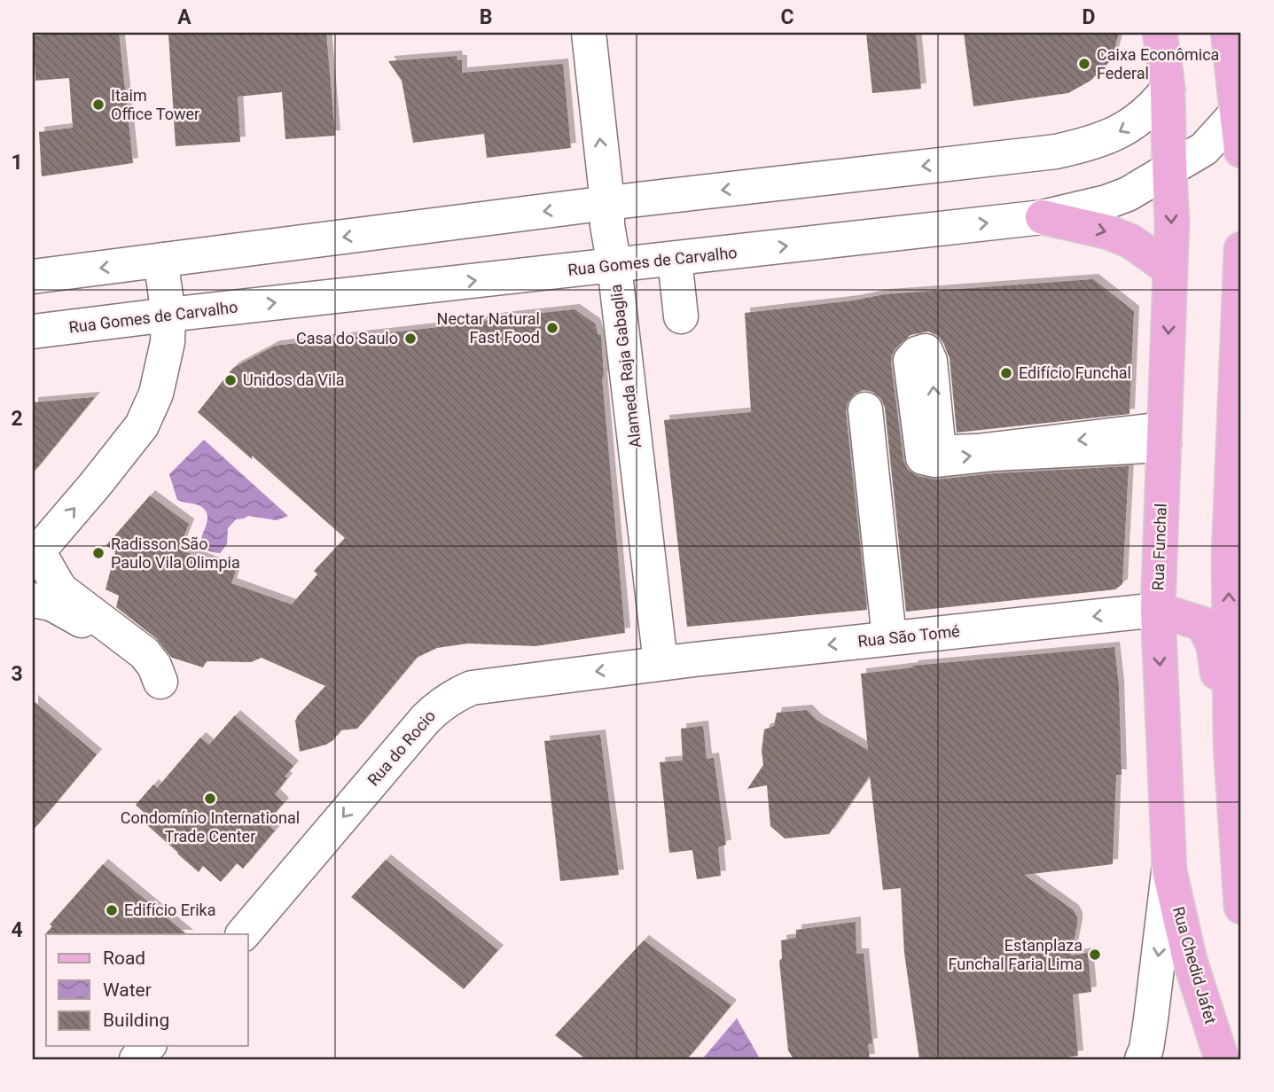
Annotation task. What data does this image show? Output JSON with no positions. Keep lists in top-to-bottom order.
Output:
{
  "streets": {
    "main road": ["Rua Funchal", "Rua Chedid Jafet"],
    "street": [
      "Rua Gomes de Carvalho",
      "Alameda Raja Gabaglia",
      "Rua São Tomé",
      "Rua do Rocio"
    ]
  },
  "crossings": [
    ["Rua Gomes de Carvalho", "Alameda Raja Gabaglia"],
    ["Rua Gomes de Carvalho", "Rua Funchal"],
    ["Alameda Raja Gabaglia", "Rua São Tomé"],
    ["Alameda Raja Gabaglia", "Rua do Rocio"],
    ["Rua Funchal", "Rua São Tomé"],
    ["Rua Funchal", "Rua Chedid Jafet"],
    ["Rua São Tomé", "Rua do Rocio"]
  ],
  "one_way": ["Rua São Tomé", "Rua do Rocio"],
  "places": [
    "Caixa Econômica Federal",
    "Itaim Office Tower",
    "Nectar Natural Fast Food",
    "Casa do Saulo",
    "Edifício Funchal",
    "Unidos da Vila",
    "Radisson São Paulo Vila Olimpia",
    "Condomínio International Trade Center",
    "Edifício Erika",
    "Estanplaza Funchal Faria Lima"
  ],
  "legend": ["Road", "Water", "Building"],
  "grid": {
    "columns": [
      "A",
      "B",
      "C",
      "D"
    ],
    "rows": [
      "1",
      "2",
      "3",
      "4"
    ]
  }
}
